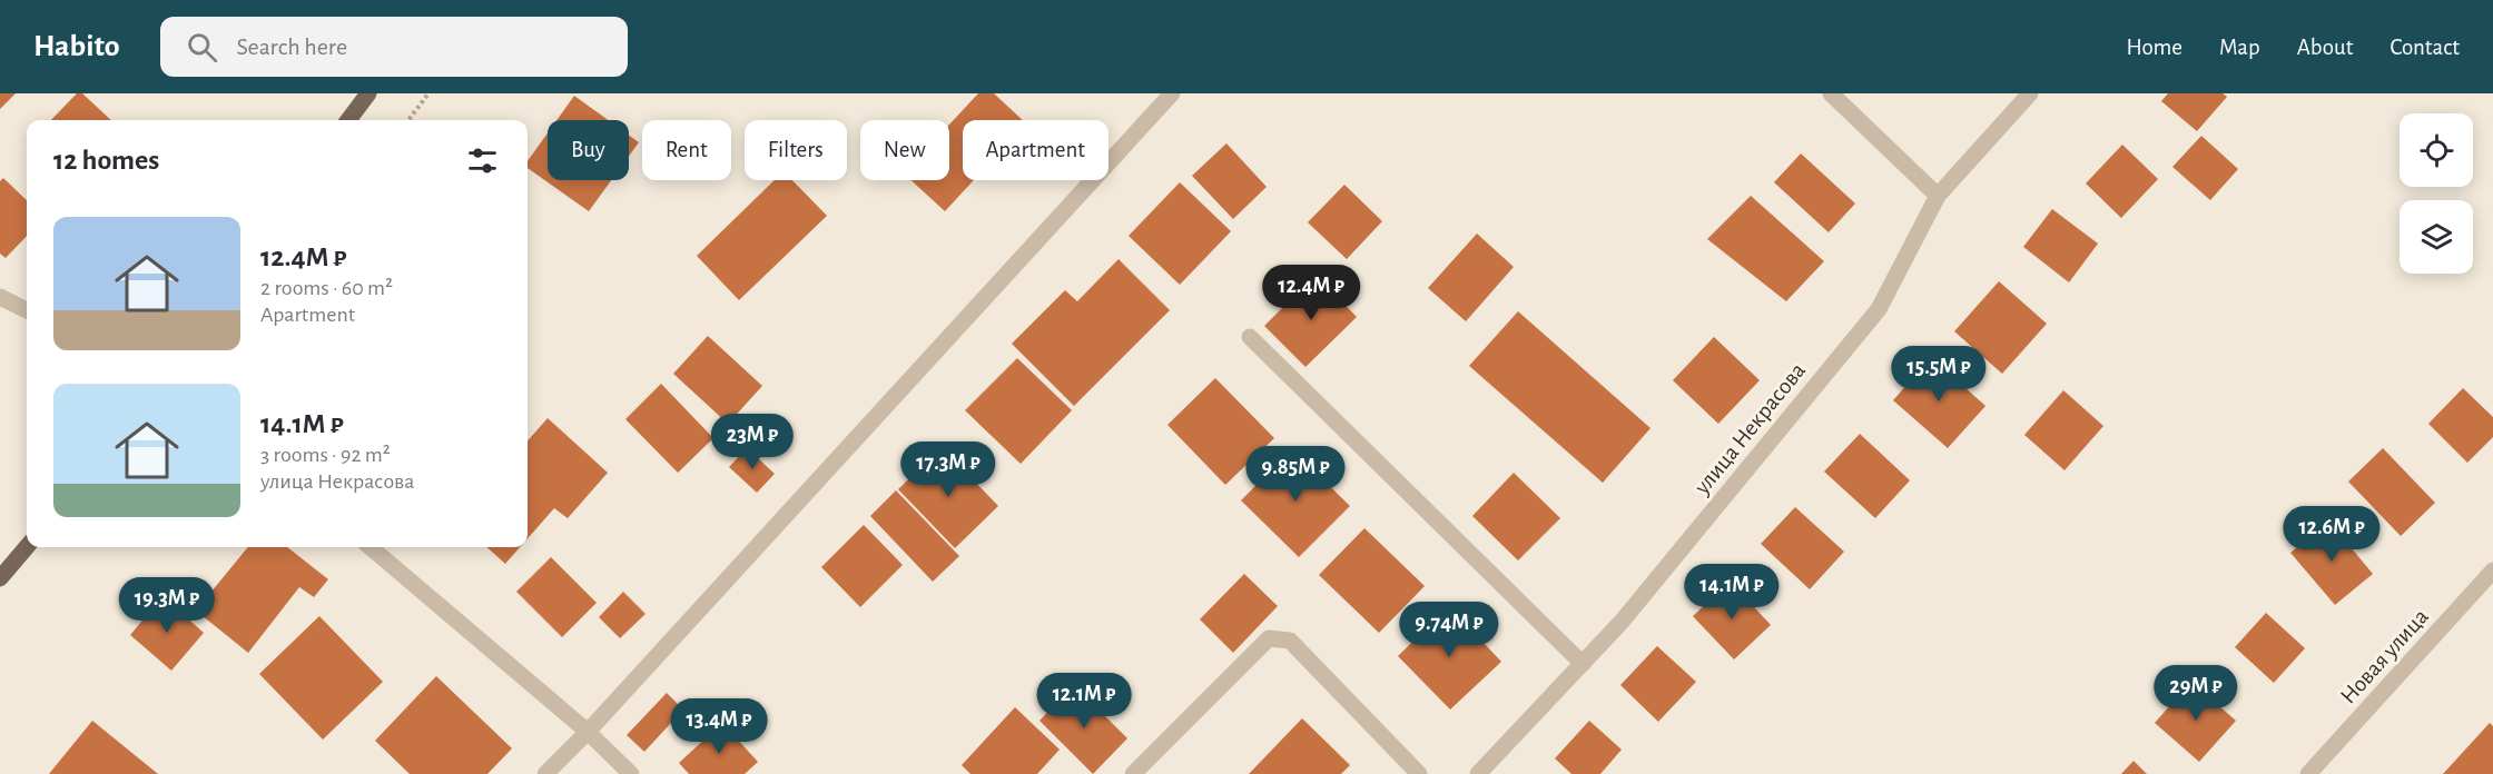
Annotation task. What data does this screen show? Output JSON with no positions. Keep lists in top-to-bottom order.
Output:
{
  "streets": {
    "street": ["улица Некрасова", "Новая улица"]
  },
  "page": {
    "header": "Habito",
    "search": "Search here",
    "nav": [
      "Home",
      "Map",
      "About",
      "Contact"
    ],
    "chip": [
      "Buy",
      "Rent",
      "Filters",
      "New",
      "Apartment"
    ],
    "heading": "12 homes",
    "list": [
      {
        "name": "12.4M ₽",
        "note": "2 rooms · 60 m² · Apartment"
      },
      {
        "name": "14.1M ₽",
        "note": "3 rooms · 92 m² · улица Некрасова"
      }
    ],
    "price": [
      "12.4M ₽",
      "15.5M ₽",
      "23M ₽",
      "17.3M ₽",
      "9.85M ₽",
      "12.6M ₽",
      "14.1M ₽",
      "19.3M ₽",
      "9.74M ₽",
      "29M ₽",
      "12.1M ₽",
      "13.4M ₽"
    ]
  }
}
